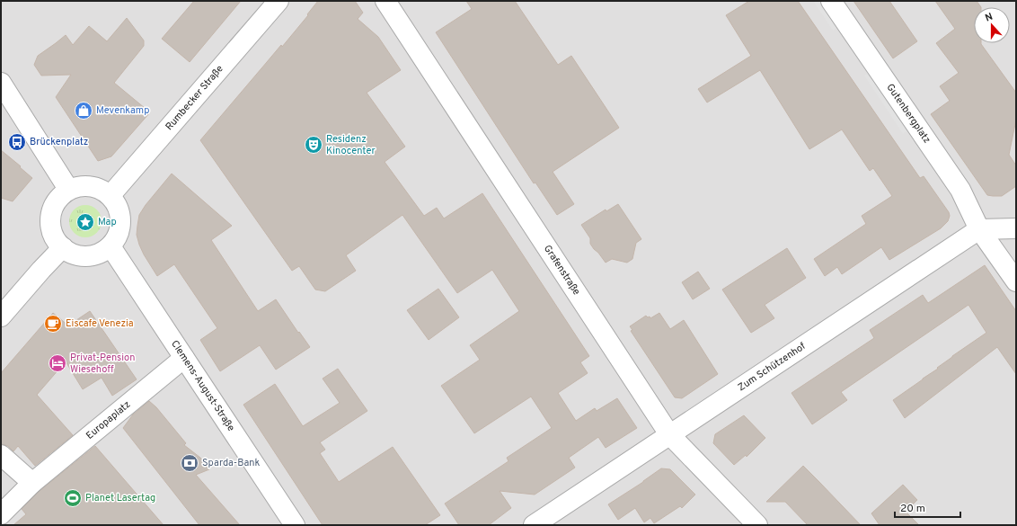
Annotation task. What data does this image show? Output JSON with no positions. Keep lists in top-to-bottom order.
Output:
{
  "streets": {
    "street": [
      "Rumbecker Straße",
      "Gutenbergplatz",
      "Grafenstraße",
      "Zum Schützenhof",
      "Clemens-August-Straße",
      "Europaplatz"
    ]
  },
  "crossings": [
    ["Rumbecker Straße", "Clemens-August-Straße"],
    ["Gutenbergplatz", "Zum Schützenhof"],
    ["Grafenstraße", "Zum Schützenhof"],
    ["Clemens-August-Straße", "Europaplatz"]
  ],
  "places": {
    "shop": ["Mevenkamp"],
    "bus stop": ["Brückenplatz"],
    "theatre": ["Residenz Kinocenter"],
    "place": ["Map"],
    "cafe": ["Eiscafe Venezia"],
    "hotel": ["Privat-Pension Wiesehoff"],
    "bank": ["Sparda-Bank"],
    "sports": ["Planet Lasertag"]
  },
  "scale_bar": "20 m",
  "north": "top"
}
